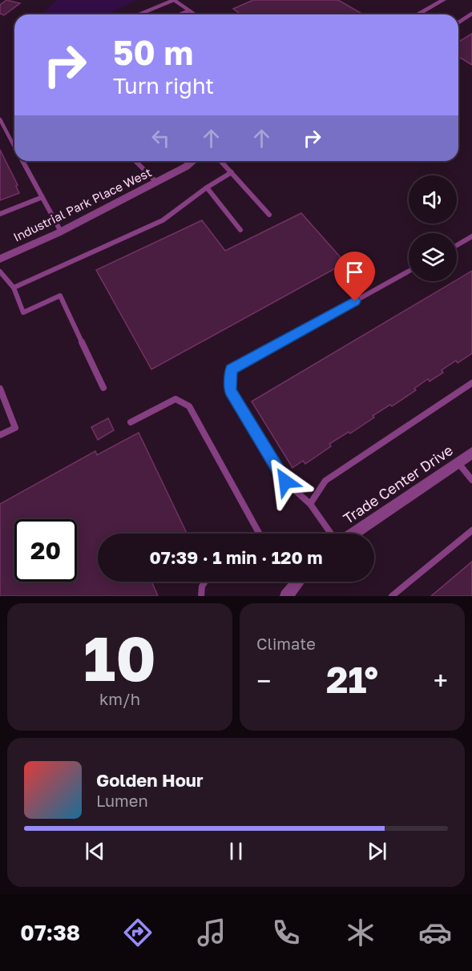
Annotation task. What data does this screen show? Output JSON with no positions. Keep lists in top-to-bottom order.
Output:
{
  "streets": {
    "street": ["Industrial Park Place West", "Trade Center Drive"]
  },
  "page": {
    "turn": ["50 m", "Turn right"],
    "limit": "20",
    "trip": "07:39 · 1 min · 120 m",
    "tile": [
      ["10", "km/h"],
      "Climate"
    ],
    "heat": ["−", "21°", "+"],
    "song": ["Golden Hour", "Lumen"],
    "tabs": "07:38"
  }
}
